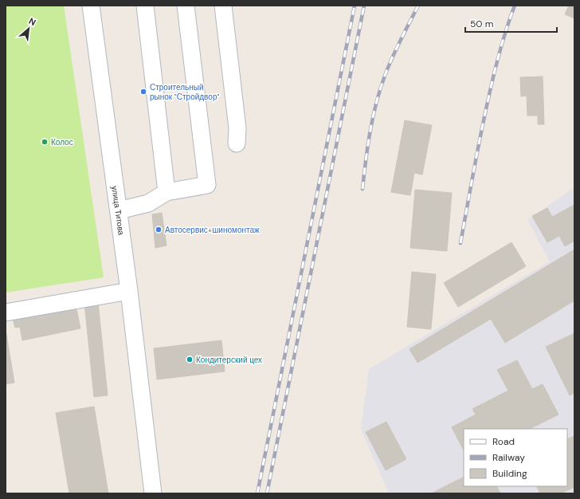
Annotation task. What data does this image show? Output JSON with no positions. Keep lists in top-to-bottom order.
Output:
{
  "streets": {
    "street": ["улица Титова"]
  },
  "places": [
    "Строительный рынок \"Стройдвор\"",
    "Колос",
    "Автосервис+шиномонтаж",
    "Кондитерский цех"
  ],
  "legend": ["Road", "Railway", "Building"],
  "scale_bar": "50 m",
  "north": "top right"
}
